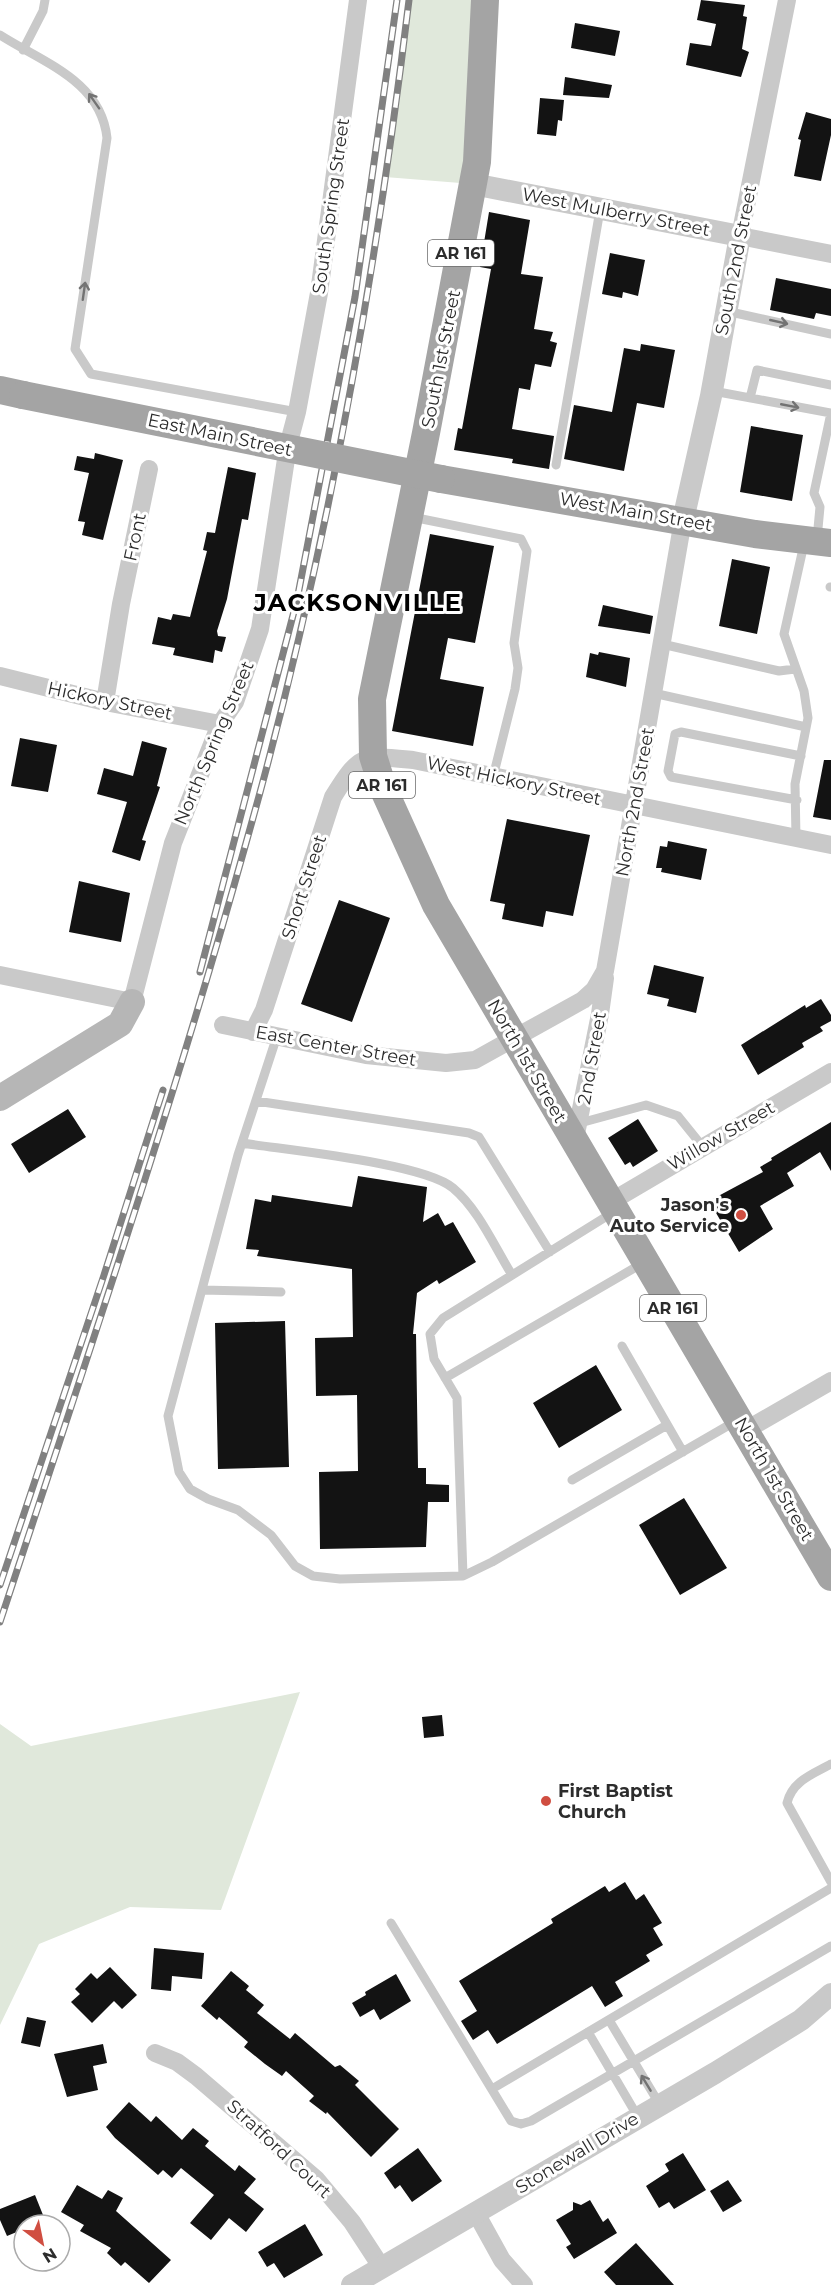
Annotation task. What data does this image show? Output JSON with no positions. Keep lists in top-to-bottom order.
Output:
{
  "streets": {
    "main road": [
      "AR 161",
      "South 1st Street",
      "East Main Street",
      "West Main Street",
      "North 1st Street"
    ],
    "street": [
      "South Spring Street",
      "West Mulberry Street",
      "South 2nd Street",
      "Front",
      "Hickory Street",
      "North Spring Street",
      "West Hickory Street",
      "North 2nd Street",
      "Short Street",
      "East Center Street",
      "2nd Street",
      "Willow Street",
      "Stratford Court",
      "Stonewall Drive"
    ]
  },
  "crossings": [
    ["South Spring Street", "North Spring Street"],
    ["West Mulberry Street", "South 2nd Street"],
    ["West Mulberry Street", "South 1st Street"],
    ["South 2nd Street", "West Main Street"],
    ["South 2nd Street", "North 2nd Street"],
    ["South 1st Street", "North 1st Street"],
    ["East Main Street", "West Main Street"],
    ["West Main Street", "North 2nd Street"],
    ["Front", "Hickory Street"],
    ["Hickory Street", "North Spring Street"],
    ["West Hickory Street", "North 2nd Street"],
    ["West Hickory Street", "Short Street"],
    ["West Hickory Street", "North 1st Street"],
    ["North 2nd Street", "East Center Street"],
    ["North 2nd Street", "2nd Street"],
    ["North 2nd Street", "North 1st Street"],
    ["Short Street", "East Center Street"],
    ["Short Street", "North 1st Street"],
    ["East Center Street", "North 1st Street"],
    ["2nd Street", "North 1st Street"],
    ["North 1st Street", "Willow Street"],
    ["Stratford Court", "Stonewall Drive"]
  ],
  "districts": ["JACKSONVILLE"],
  "places": ["Jason's Auto Service", "First Baptist Church"],
  "north": "bottom right"
}
